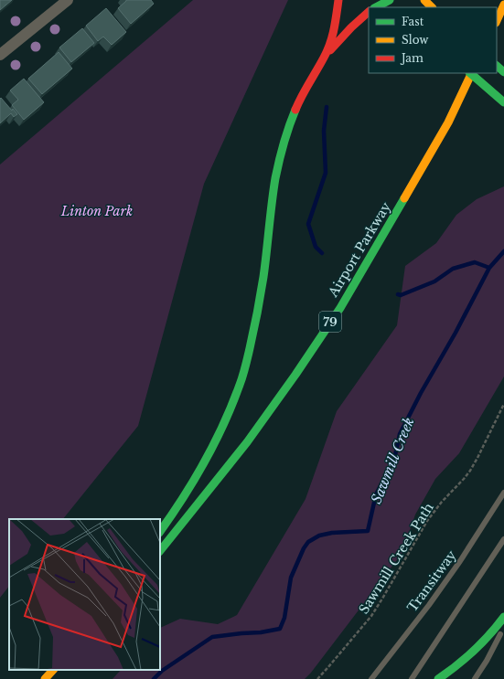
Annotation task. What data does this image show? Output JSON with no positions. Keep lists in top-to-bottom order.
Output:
{
  "streets": {
    "main road": ["Airport Parkway", "79"],
    "lane": ["Transitway"],
    "path": ["Sawmill Creek Path"]
  },
  "water": ["Sawmill Creek"],
  "parks": ["Linton Park"],
  "legend": ["Fast", "Slow", "Jam"]
}
